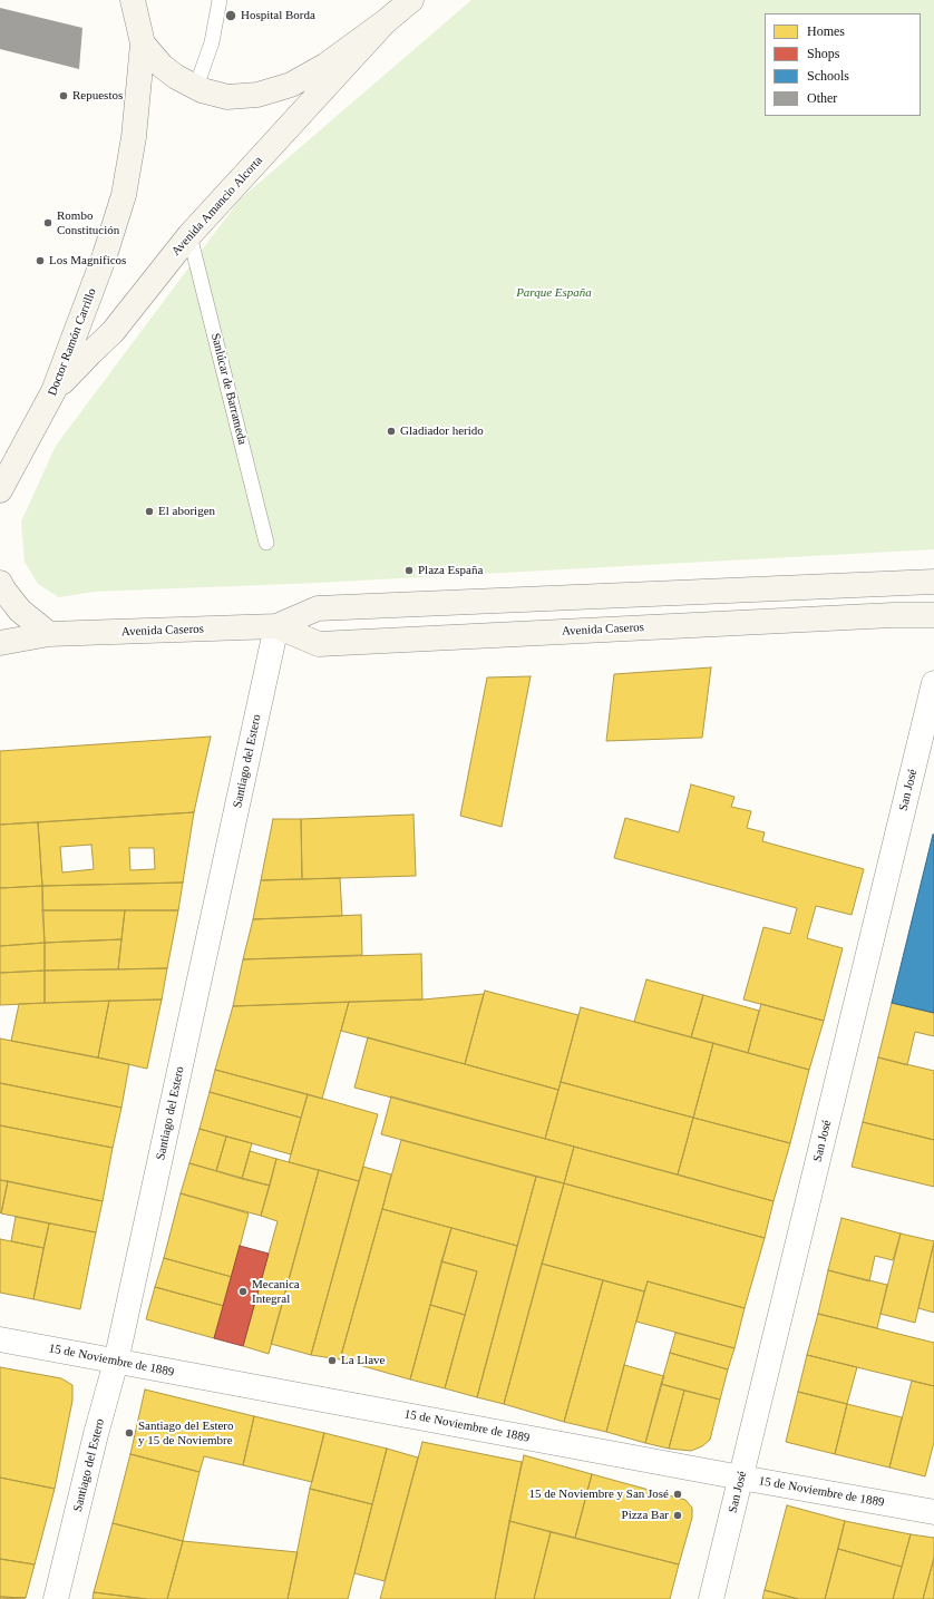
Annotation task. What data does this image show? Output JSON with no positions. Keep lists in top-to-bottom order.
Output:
{
  "streets": {
    "main road": ["Avenida Amancio Alcorta", "Doctor Ramón Carrillo", "Avenida Caseros"],
    "street": ["Santiago del Estero", "San José", "15 de Noviembre de 1889"],
    "lane": ["Sanlúcar de Barrameda"]
  },
  "crossings": [
    ["Avenida Amancio Alcorta", "Doctor Ramón Carrillo"],
    ["Avenida Amancio Alcorta", "Sanlúcar de Barrameda"],
    ["Avenida Caseros", "Santiago del Estero"],
    ["Santiago del Estero", "15 de Noviembre de 1889"],
    ["San José", "15 de Noviembre de 1889"]
  ],
  "parks": ["Parque España"],
  "places": [
    "Hospital Borda",
    "Repuestos",
    "Rombo Constitución",
    "Los Magnificos",
    "Gladiador herido",
    "El aborigen",
    "Plaza España",
    "Mecanica Integral",
    "La Llave",
    "Santiago del Estero y 15 de Noviembre",
    "15 de Noviembre y San José",
    "Pizza Bar"
  ],
  "legend": [
    "Homes",
    "Shops",
    "Schools",
    "Other"
  ]
}
